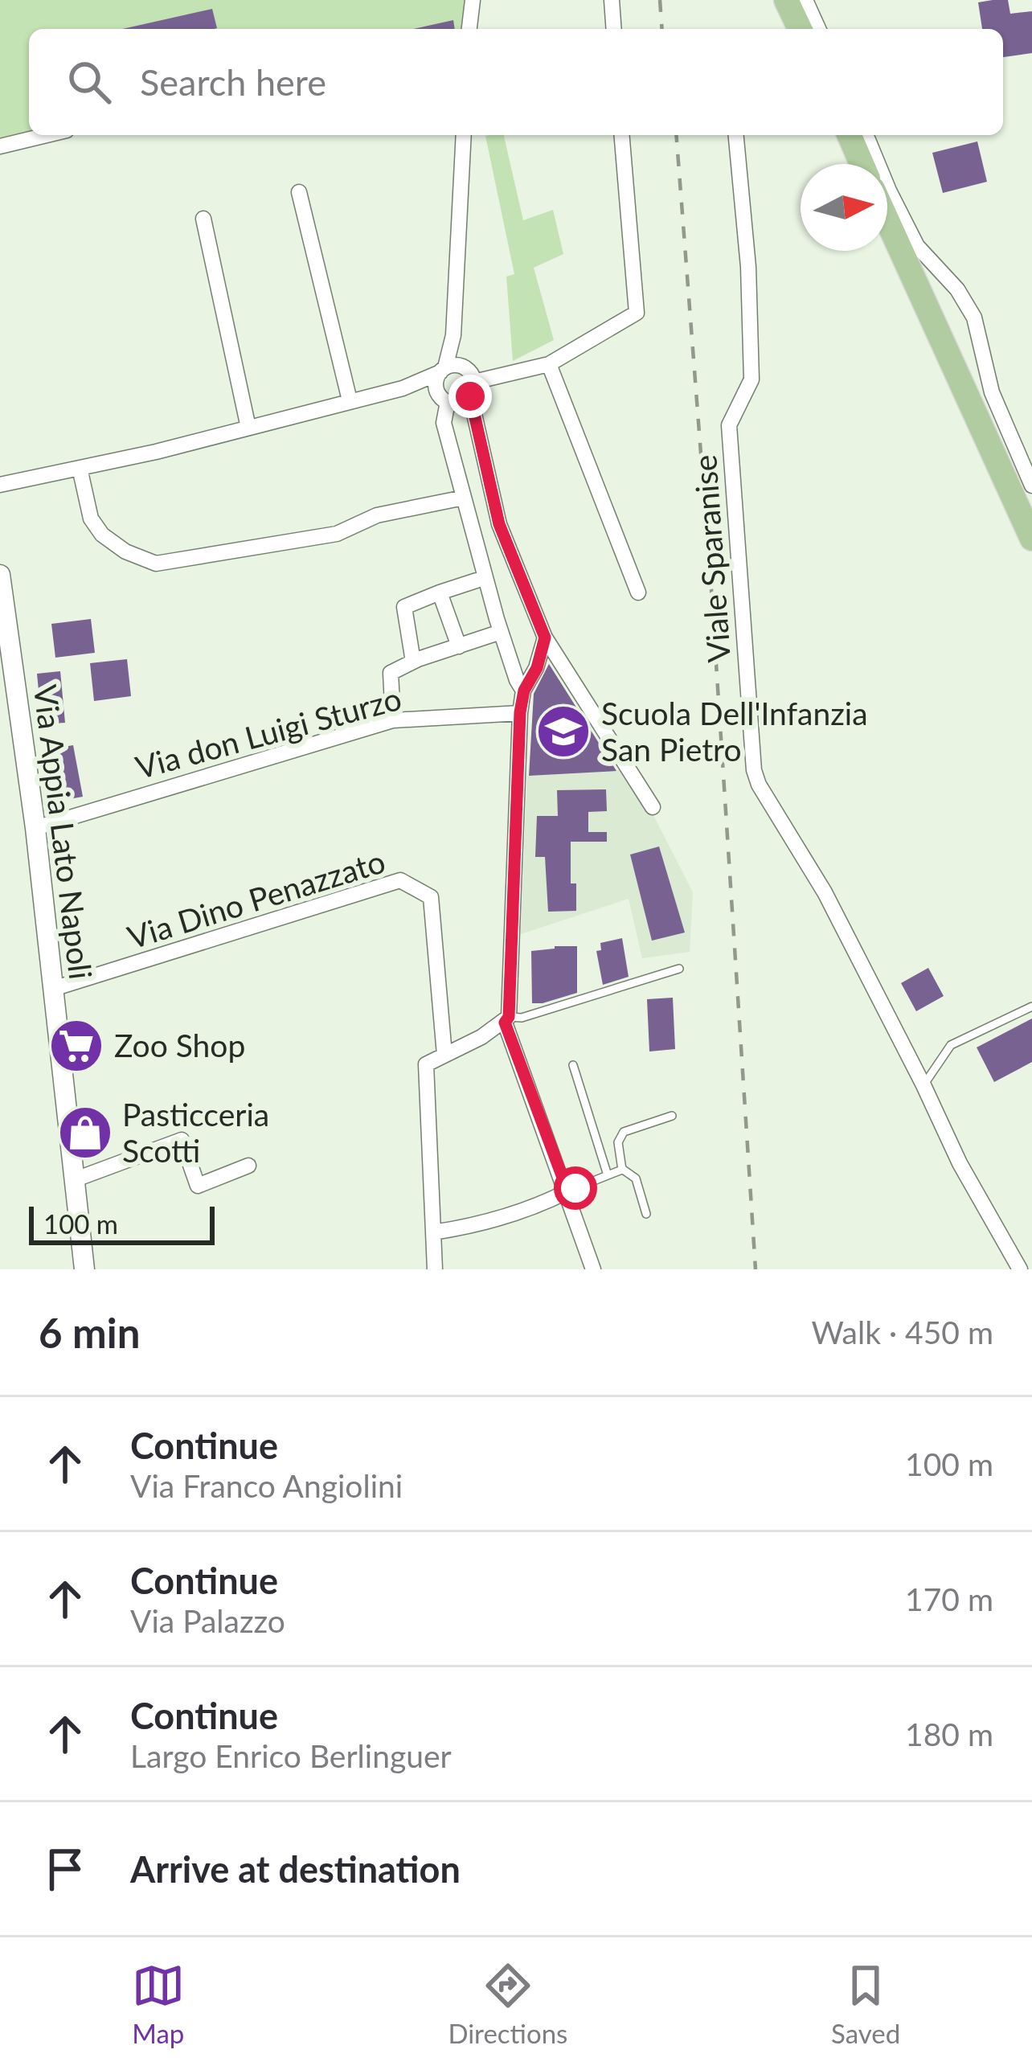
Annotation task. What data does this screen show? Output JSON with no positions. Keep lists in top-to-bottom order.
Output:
{
  "streets": {
    "street": [
      "Viale Sparanise",
      "Via don Luigi Sturzo",
      "Via Appia Lato Napoli",
      "Via Dino Penazzato"
    ]
  },
  "crossings": [
    ["Via don Luigi Sturzo", "Via Appia Lato Napoli"],
    ["Via Appia Lato Napoli", "Via Dino Penazzato"]
  ],
  "places": {
    "school or university": ["Scuola Dell'Infanzia San Pietro"],
    "supermarket": ["Zoo Shop"],
    "shop": ["Pasticceria Scotti"]
  },
  "scale_bar": "100 m",
  "north": "right",
  "page": {
    "search": "Search here",
    "scale": "100 m",
    "heading": ["6 min", "Walk · 450 m"],
    "list": [
      ["Continue", "Via Franco Angiolini", "100 m"],
      ["Continue", "Via Palazzo", "170 m"],
      ["Continue", "Largo Enrico Berlinguer", "180 m"],
      "Arrive at destination"
    ],
    "nav": ["Map", "Directions", "Saved"]
  }
}
